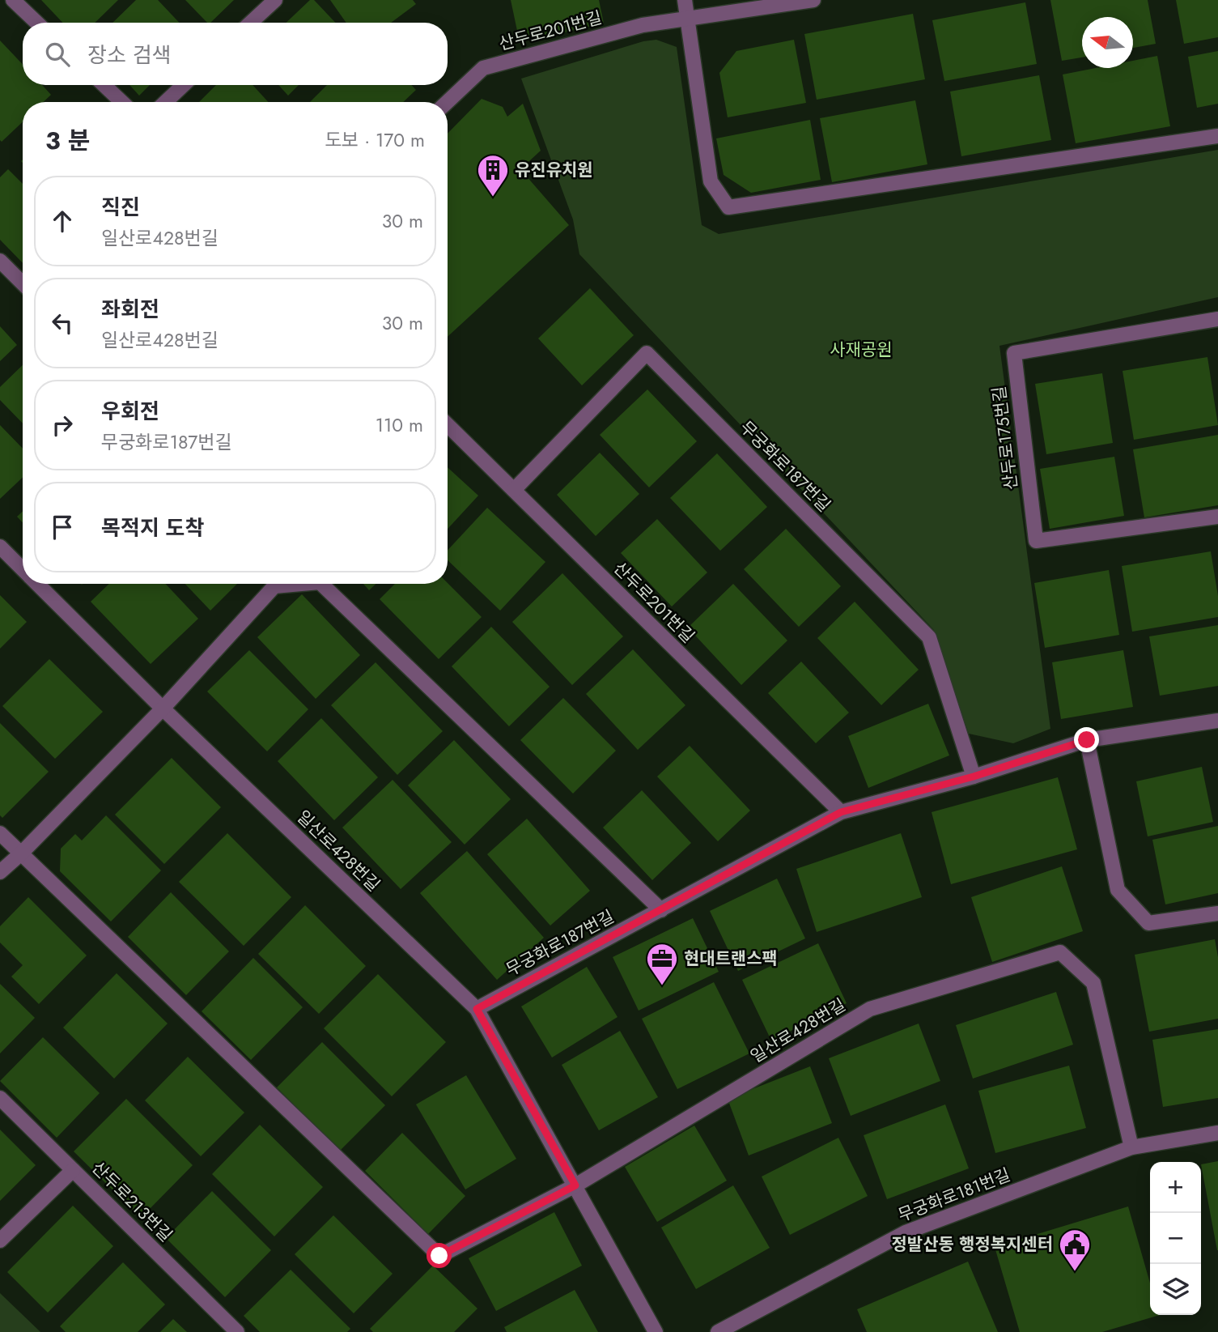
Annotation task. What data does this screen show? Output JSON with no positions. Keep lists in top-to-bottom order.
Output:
{
  "streets": {
    "street": [
      "산두로201번길",
      "산두로175번길",
      "무궁화로187번길",
      "일산로428번길",
      "무궁화로181번길",
      "산두로213번길"
    ]
  },
  "crossings": [
    ["산두로201번길", "무궁화로187번길"],
    ["무궁화로187번길", "일산로428번길"],
    ["일산로428번길", "무궁화로181번길"]
  ],
  "parks": ["사재공원"],
  "places": {
    "building": ["유진유치원"],
    "office": ["현대트랜스팩"],
    "public building": ["정발산동 행정복지센터"]
  },
  "north": "left",
  "page": {
    "search": "장소 검색",
    "heading": ["3 분", "도보 · 170 m"],
    "list": [
      ["직진", "일산로428번길", "30 m"],
      ["좌회전", "일산로428번길", "30 m"],
      ["우회전", "무궁화로187번길", "110 m"],
      "목적지 도착"
    ],
    "map_buttons": ["+", "−"]
  }
}
